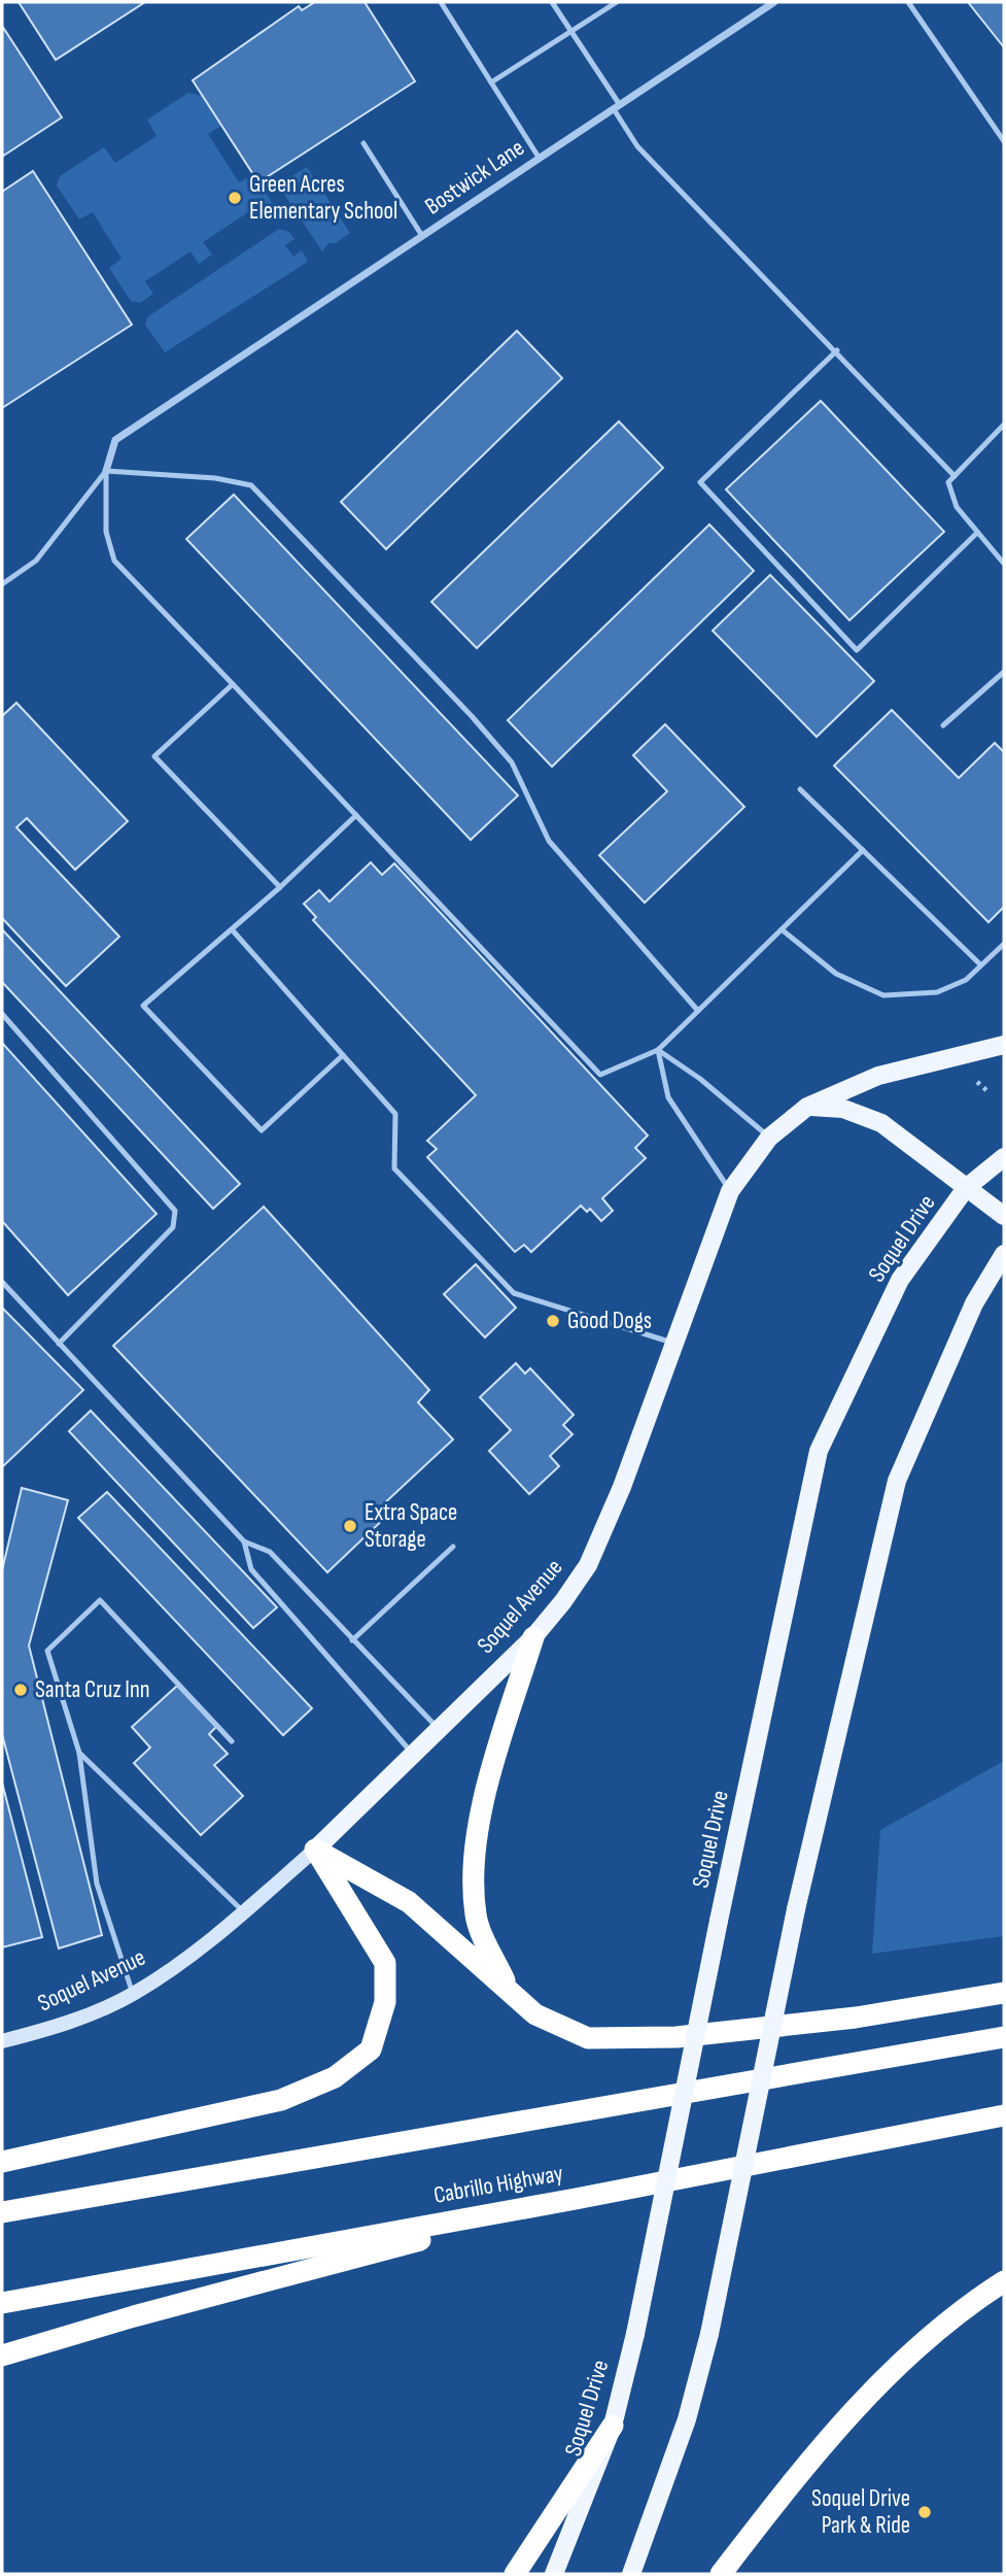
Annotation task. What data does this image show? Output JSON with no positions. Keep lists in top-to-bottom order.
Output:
{
  "streets": {
    "highway": ["Cabrillo Highway"],
    "main road": ["Soquel Drive", "Soquel Avenue"],
    "street": ["Bostwick Lane"]
  },
  "places": [
    "Green Acres Elementary School",
    "Good Dogs",
    "Extra Space Storage",
    "Santa Cruz Inn",
    "Soquel Drive Park & Ride"
  ]
}
